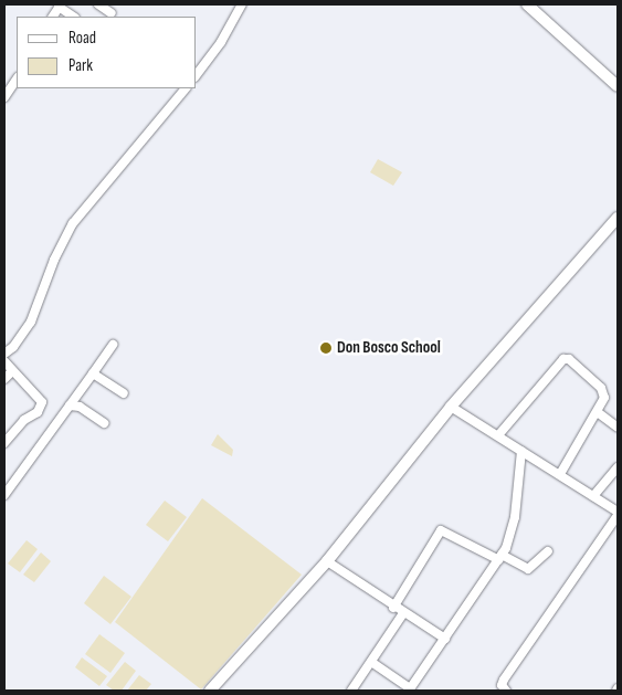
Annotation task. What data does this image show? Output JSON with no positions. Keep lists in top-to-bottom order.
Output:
{
  "places": ["Don Bosco School"],
  "legend": ["Road", "Park"]
}
